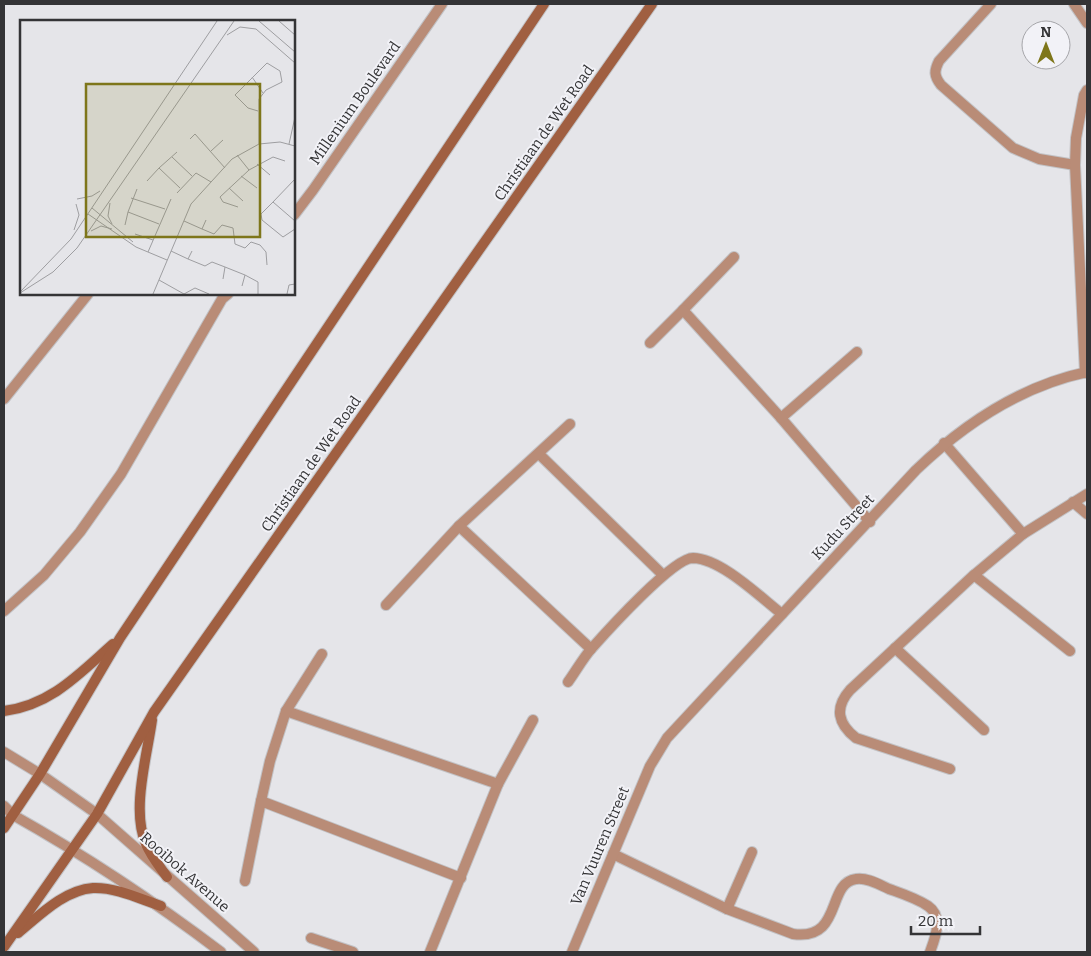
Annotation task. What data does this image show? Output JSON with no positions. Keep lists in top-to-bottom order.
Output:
{
  "streets": {
    "main road": ["Christiaan de Wet Road"],
    "street": [
      "Millenium Boulevard",
      "Kudu Street",
      "Van Vuuren Street",
      "Rooibok Avenue"
    ]
  },
  "crossings": [
    ["Christiaan de Wet Road", "Rooibok Avenue"],
    ["Kudu Street", "Van Vuuren Street"]
  ],
  "scale_bar": "20 m",
  "north": "top"
}
